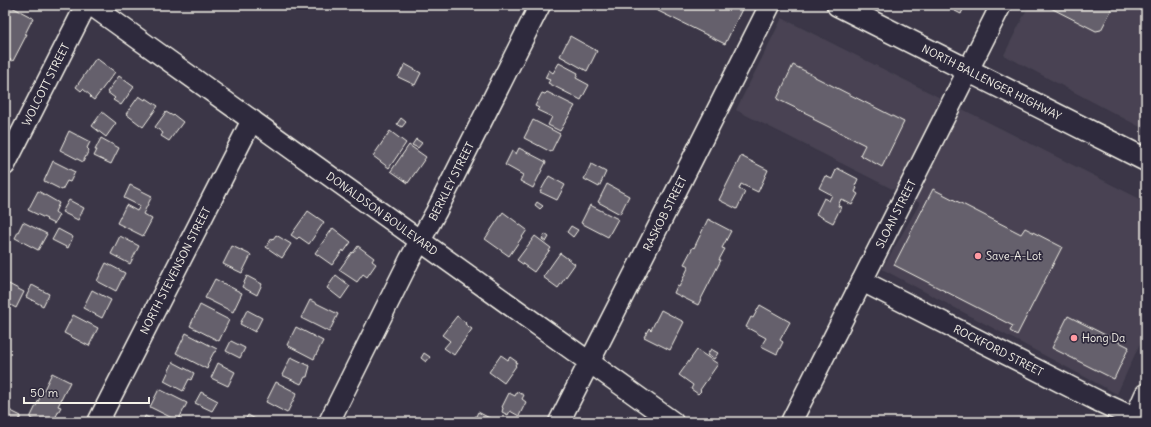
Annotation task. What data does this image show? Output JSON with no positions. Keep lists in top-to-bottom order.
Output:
{
  "streets": {
    "main road": ["NORTH BALLENGER HIGHWAY"],
    "street": [
      "WOLCOTT STREET",
      "BERKLEY STREET",
      "DONALDSON BOULEVARD",
      "RASKOB STREET",
      "SLOAN STREET",
      "NORTH STEVENSON STREET",
      "ROCKFORD STREET"
    ]
  },
  "crossings": [
    ["NORTH BALLENGER HIGHWAY", "SLOAN STREET"],
    ["BERKLEY STREET", "DONALDSON BOULEVARD"],
    ["DONALDSON BOULEVARD", "RASKOB STREET"],
    ["DONALDSON BOULEVARD", "NORTH STEVENSON STREET"],
    ["SLOAN STREET", "ROCKFORD STREET"]
  ],
  "places": ["Save-A-Lot", "Hong Da"],
  "scale_bar": "50 m"
}
